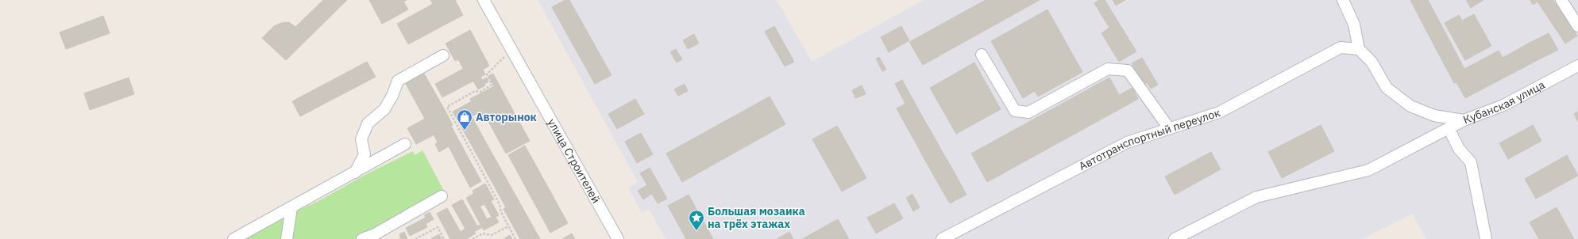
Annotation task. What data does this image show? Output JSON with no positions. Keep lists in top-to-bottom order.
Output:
{
  "streets": {
    "street": ["Кубанская улица", "Автотранспортный переулок", "улица Строителей"]
  },
  "crossings": [
    ["Кубанская улица", "Автотранспортный переулок"]
  ],
  "places": {
    "shop": ["Авторынок"],
    "place": ["Большая мозаика на трёх этажах"]
  }
}
